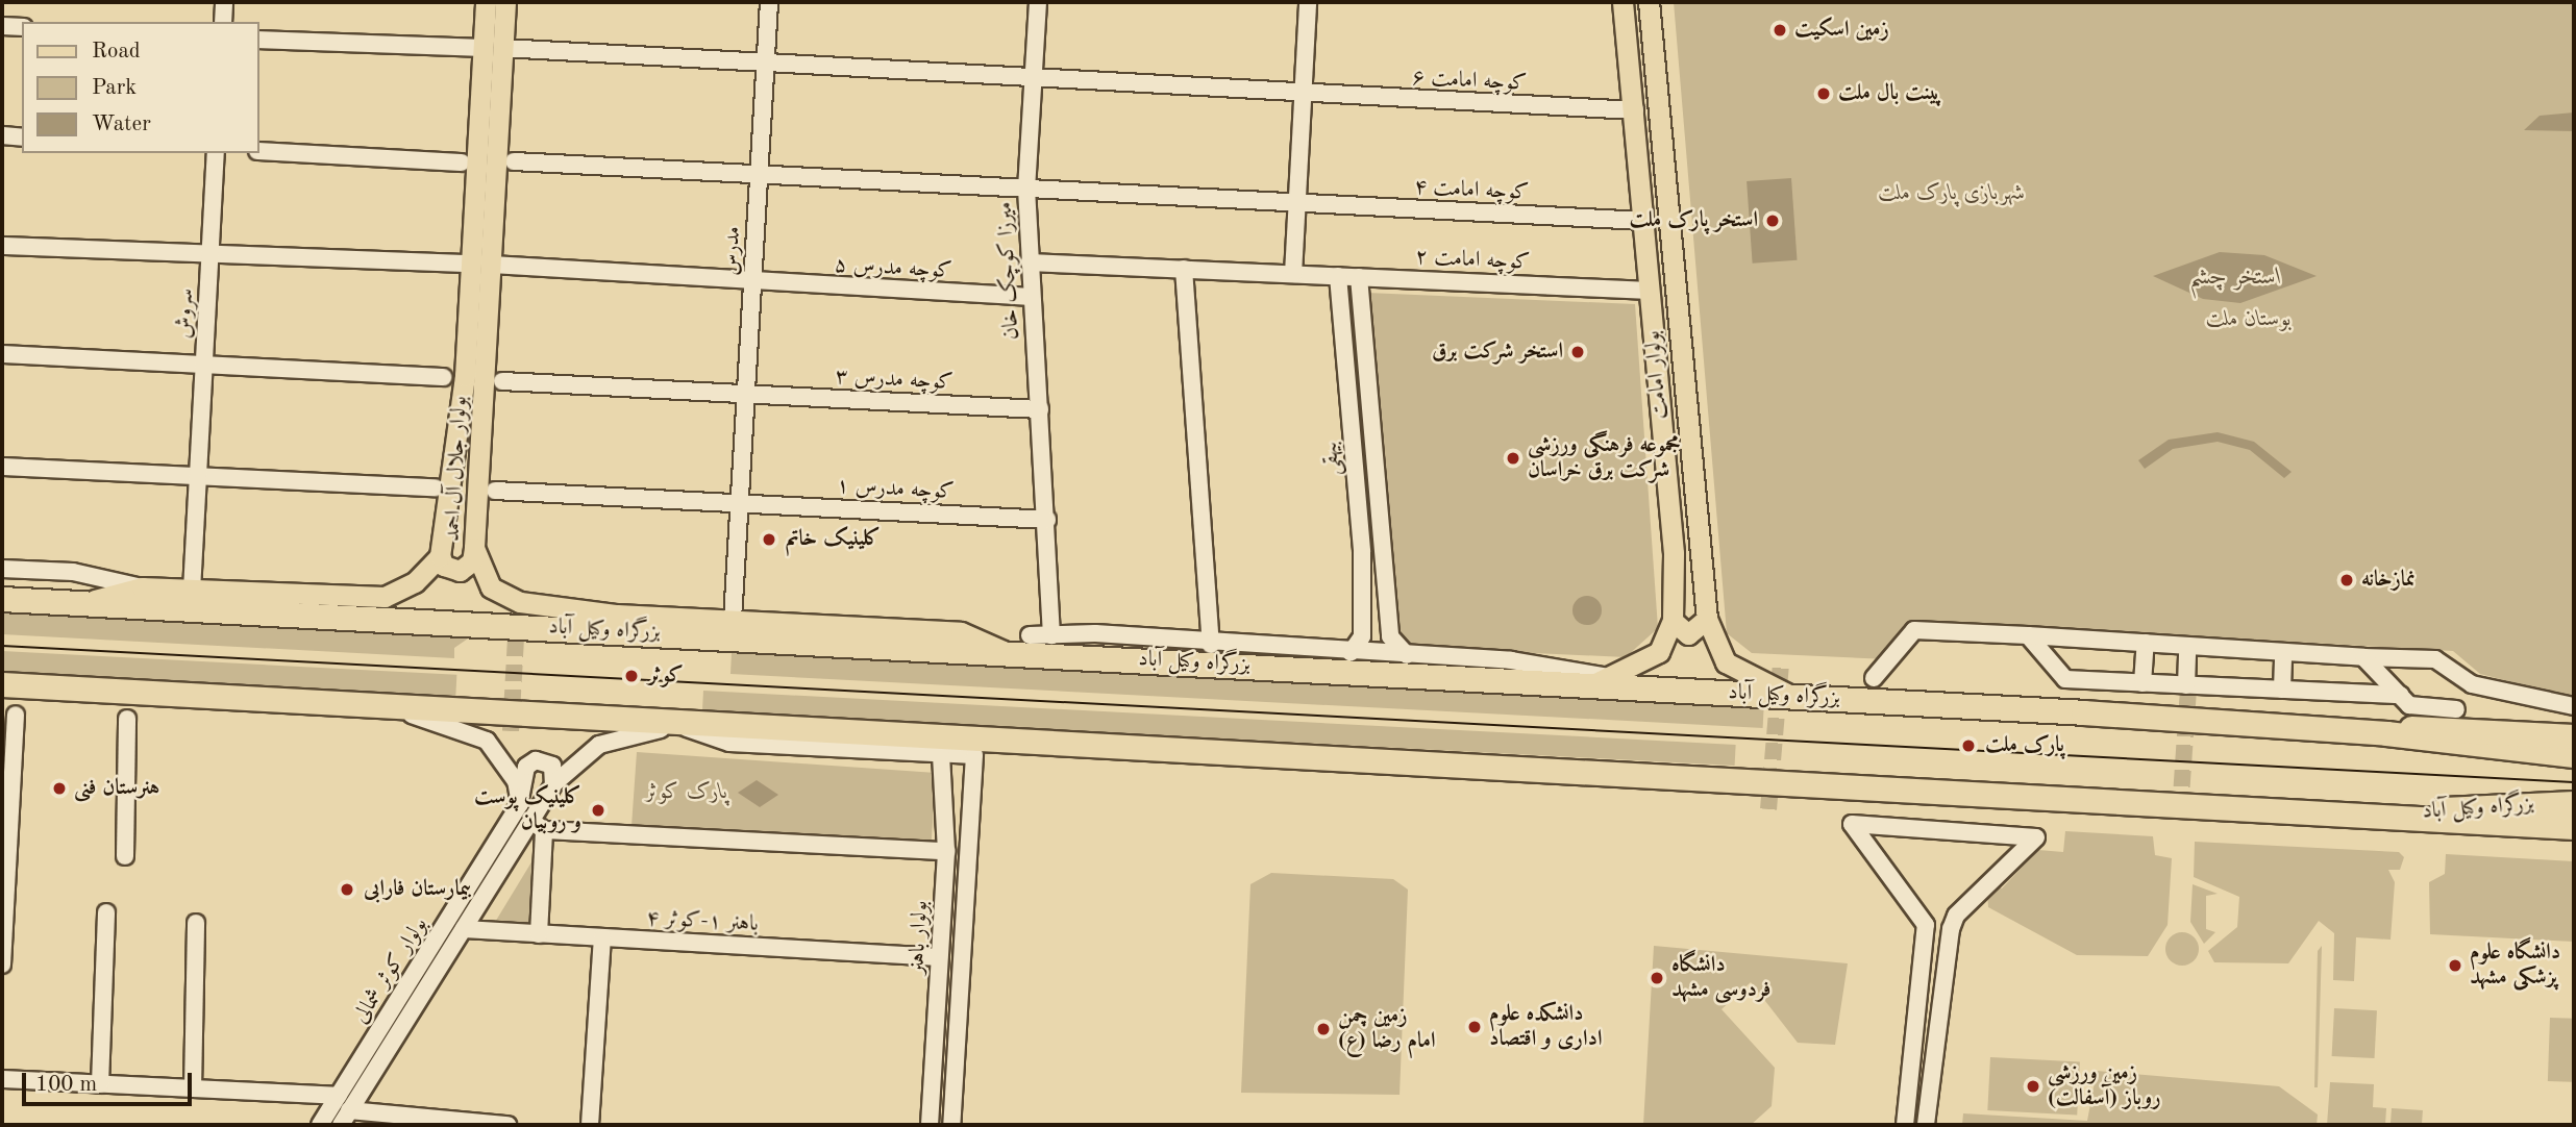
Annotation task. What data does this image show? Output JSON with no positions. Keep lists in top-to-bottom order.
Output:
{
  "streets": {
    "highway": ["بزرگراه وکیل آباد"],
    "main road": ["بولوار امامت", "بولوار جلال آل احمد"],
    "street": [
      "کوچه امامت ۶",
      "کوچه امامت ۴",
      "مدرس",
      "کوچه امامت ۲",
      "کوچه مدرس ۵",
      "میرزا کوچک خان",
      "سروش",
      "کوچه مدرس ۳",
      "بیهقی",
      "کوچه مدرس ۱",
      "باهنر ۱-کوثر ۴",
      "بولوار باهنر",
      "بولوار کوثر شمالی"
    ]
  },
  "crossings": [
    ["کوچه امامت ۶", "مدرس"],
    ["کوچه امامت ۶", "میرزا کوچک خان"],
    ["کوچه امامت ۶", "بولوار امامت"],
    ["کوچه امامت ۶", "بولوار جلال آل احمد"],
    ["کوچه امامت ۴", "مدرس"],
    ["کوچه امامت ۴", "میرزا کوچک خان"],
    ["کوچه امامت ۴", "بولوار امامت"],
    ["مدرس", "کوچه مدرس ۵"],
    ["مدرس", "کوچه مدرس ۳"],
    ["مدرس", "بولوار جلال آل احمد"],
    ["مدرس", "کوچه مدرس ۱"],
    ["کوچه امامت ۲", "میرزا کوچک خان"],
    ["کوچه امامت ۲", "بولوار امامت"],
    ["کوچه امامت ۲", "بیهقی"],
    ["کوچه مدرس ۵", "میرزا کوچک خان"],
    ["کوچه مدرس ۵", "بولوار جلال آل احمد"],
    ["میرزا کوچک خان", "کوچه مدرس ۳"],
    ["میرزا کوچک خان", "کوچه مدرس ۱"],
    ["سروش", "بولوار جلال آل احمد"],
    ["بولوار امامت", "بزرگراه وکیل آباد"],
    ["بولوار جلال آل احمد", "بزرگراه وکیل آباد"],
    ["بزرگراه وکیل آباد", "بولوار کوثر شمالی"],
    ["باهنر ۱-کوثر ۴", "بولوار باهنر"],
    ["باهنر ۱-کوثر ۴", "بولوار کوثر شمالی"]
  ],
  "water": ["استخر چشم"],
  "parks": ["شهربازی پارک ملت", "بوستان ملت", "پارک کوثر"],
  "places": [
    "زمین اسکیت",
    "پینت بال ملت",
    "استخر پارک ملت",
    "استخر شرکت برق",
    "مجموعه فرهنگی ورزشی شرکت برق خراسان",
    "کلینیک خاتم",
    "نمازخانه",
    "کوثر",
    "پارک ملت",
    "هنرستان فنی",
    "کلینیک پوست و روبیان",
    "بیمارستان فارابی",
    "دانشگاه علوم پزشکی مشهد",
    "دانشگاه فردوسی مشهد",
    "دانشکده علوم اداری و اقتصاد",
    "زمین چمن امام رضا (ع)",
    "زمین ورزشی روباز (آسفالت)"
  ],
  "legend": ["Road", "Park", "Water"],
  "scale_bar": "100 m"
}
